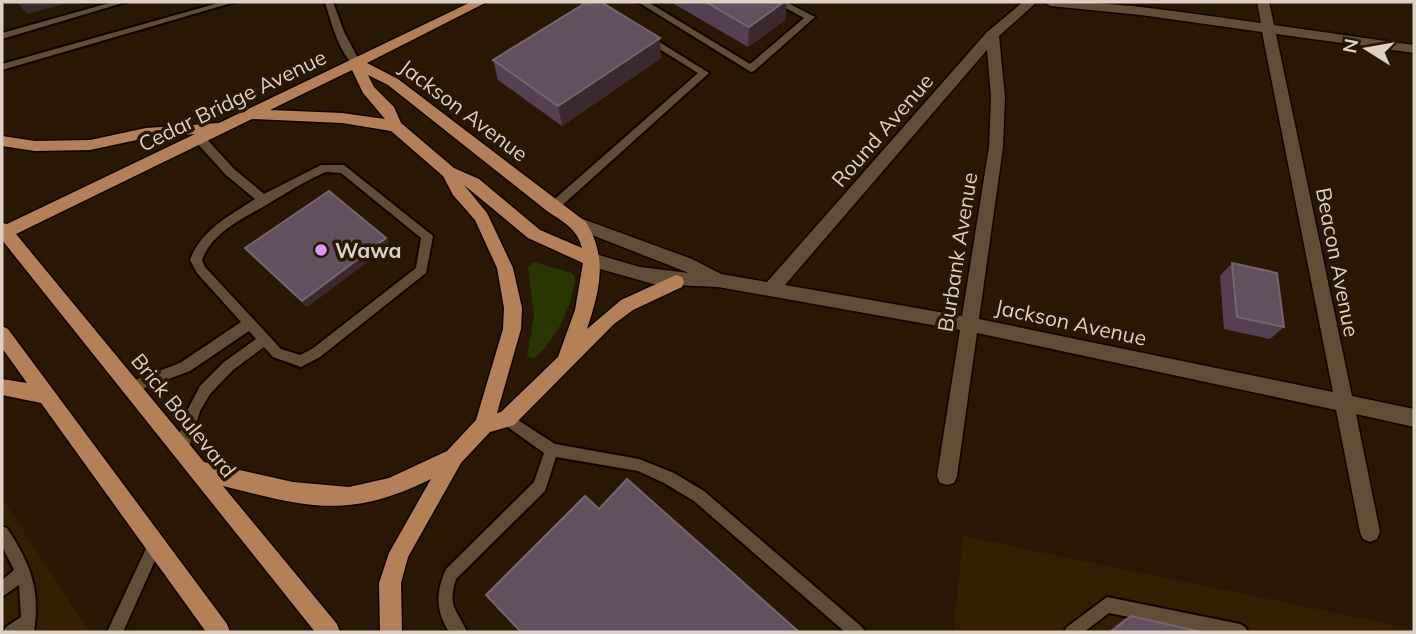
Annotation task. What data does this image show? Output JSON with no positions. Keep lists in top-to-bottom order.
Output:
{
  "streets": {
    "main road": ["Cedar Bridge Avenue", "Jackson Avenue", "Brick Boulevard"],
    "street": ["Round Avenue", "Burbank Avenue", "Beacon Avenue"]
  },
  "crossings": [
    ["Cedar Bridge Avenue", "Jackson Avenue"],
    ["Cedar Bridge Avenue", "Brick Boulevard"],
    ["Jackson Avenue", "Round Avenue"],
    ["Jackson Avenue", "Burbank Avenue"],
    ["Jackson Avenue", "Beacon Avenue"],
    ["Round Avenue", "Burbank Avenue"]
  ],
  "places": ["Wawa"],
  "north": "left"
}
